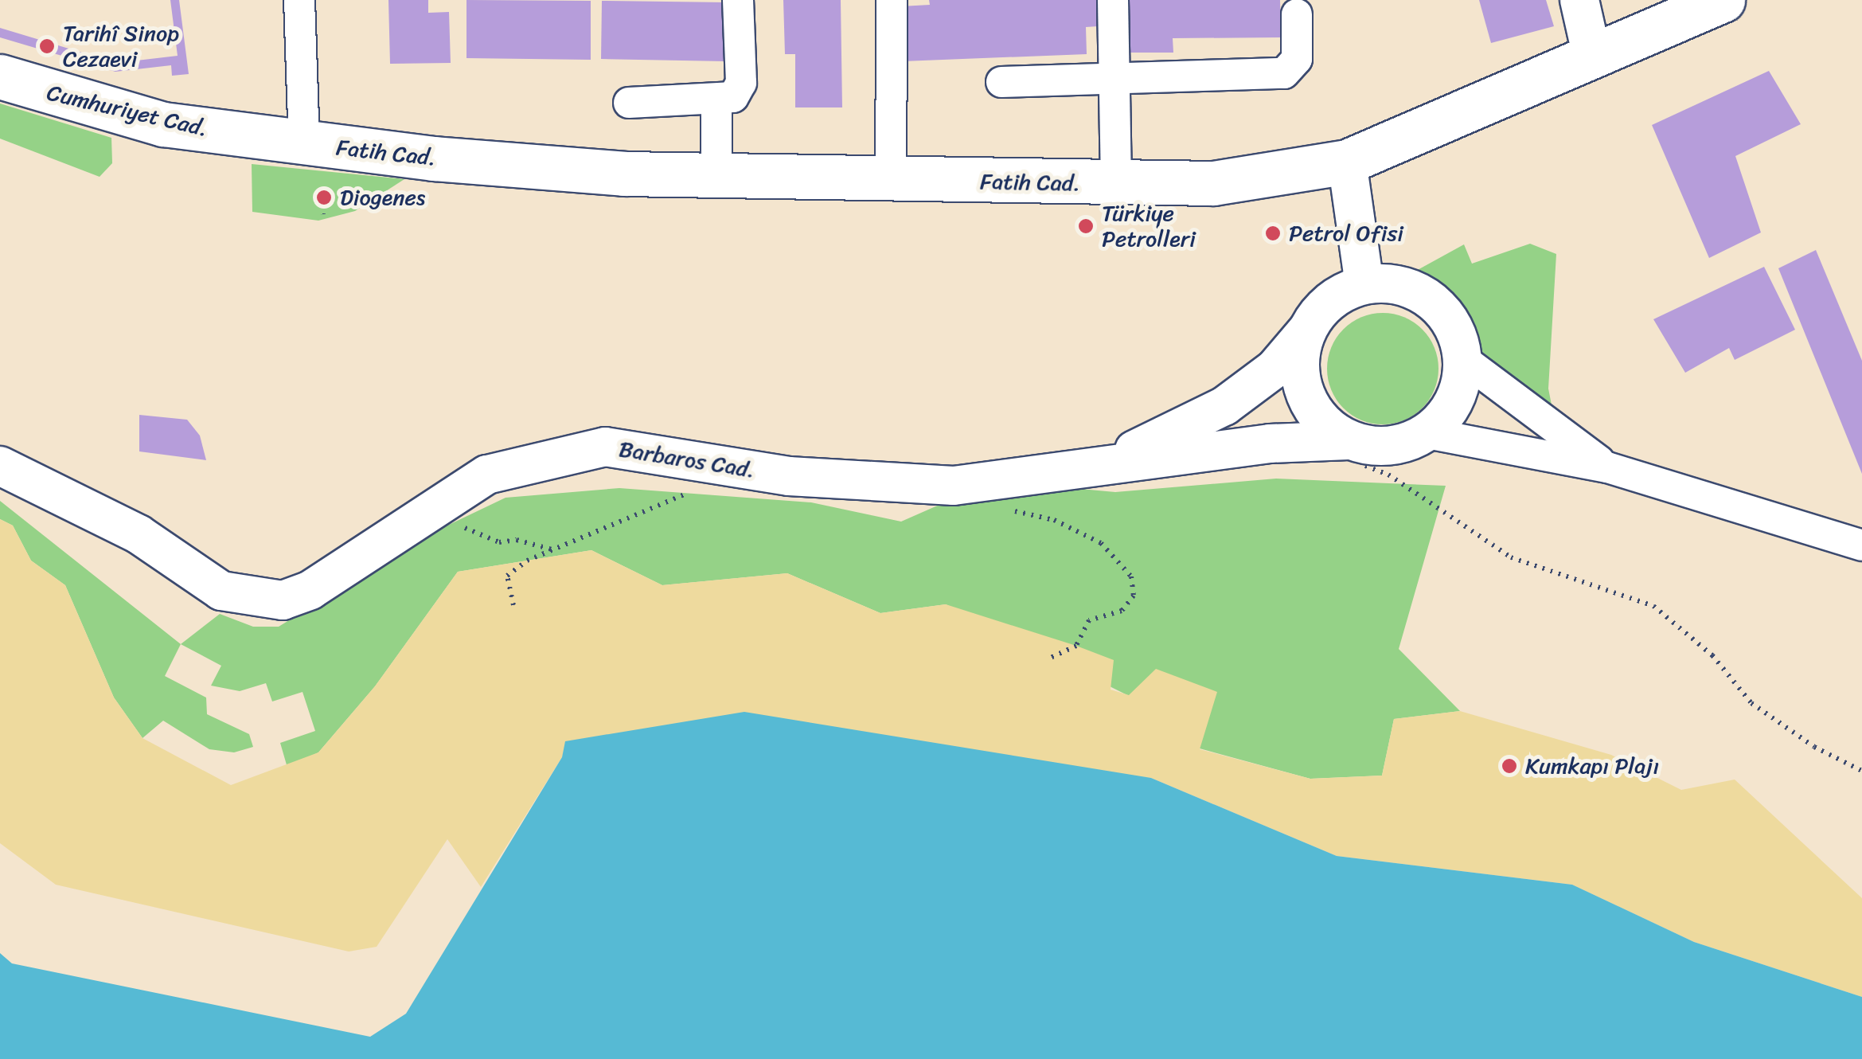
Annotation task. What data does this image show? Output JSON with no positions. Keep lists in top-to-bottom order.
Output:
{
  "streets": {
    "highway": ["Cumhuriyet Cad.", "Fatih Cad."],
    "main road": ["Barbaros Cad."]
  },
  "crossings": [
    ["Cumhuriyet Cad.", "Fatih Cad."]
  ],
  "places": [
    "Tarihî Sinop Cezaevi",
    "Diogenes",
    "Türkiye Petrolleri",
    "Petrol Ofisi",
    "Kumkapı Plajı"
  ]
}
